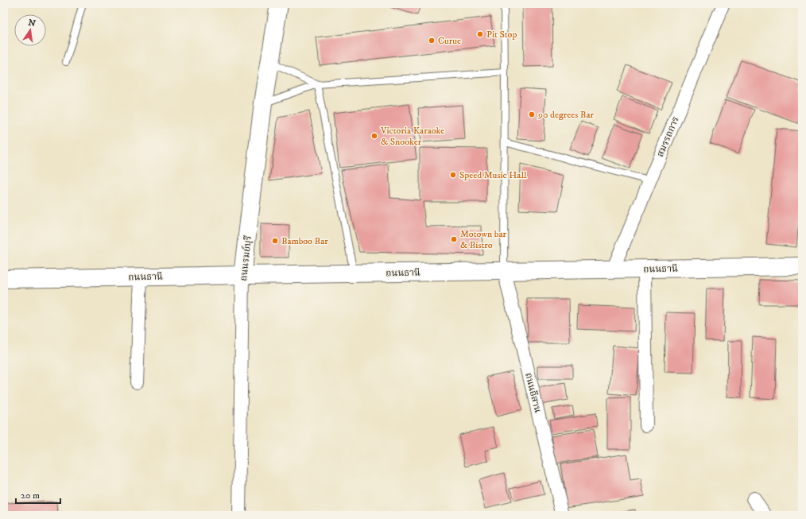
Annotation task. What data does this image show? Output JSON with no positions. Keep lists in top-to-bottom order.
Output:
{
  "streets": {
    "street": [
      "สมรรถการ",
      "ถนนรมย์บุรี",
      "ถนนธานี",
      "ถนนอีสาน"
    ]
  },
  "crossings": [
    ["สมรรถการ", "ถนนธานี"],
    ["ถนนรมย์บุรี", "ถนนธานี"],
    ["ถนนธานี", "ถนนอีสาน"]
  ],
  "places": [
    "Pit Stop",
    "Curue",
    "90 degrees Bar",
    "Victoria Karaoke & Snooker",
    "Speed Music Hall",
    "Motown bar & Bistro",
    "Bamboo Bar"
  ],
  "scale_bar": "20 m",
  "north": "top"
}
